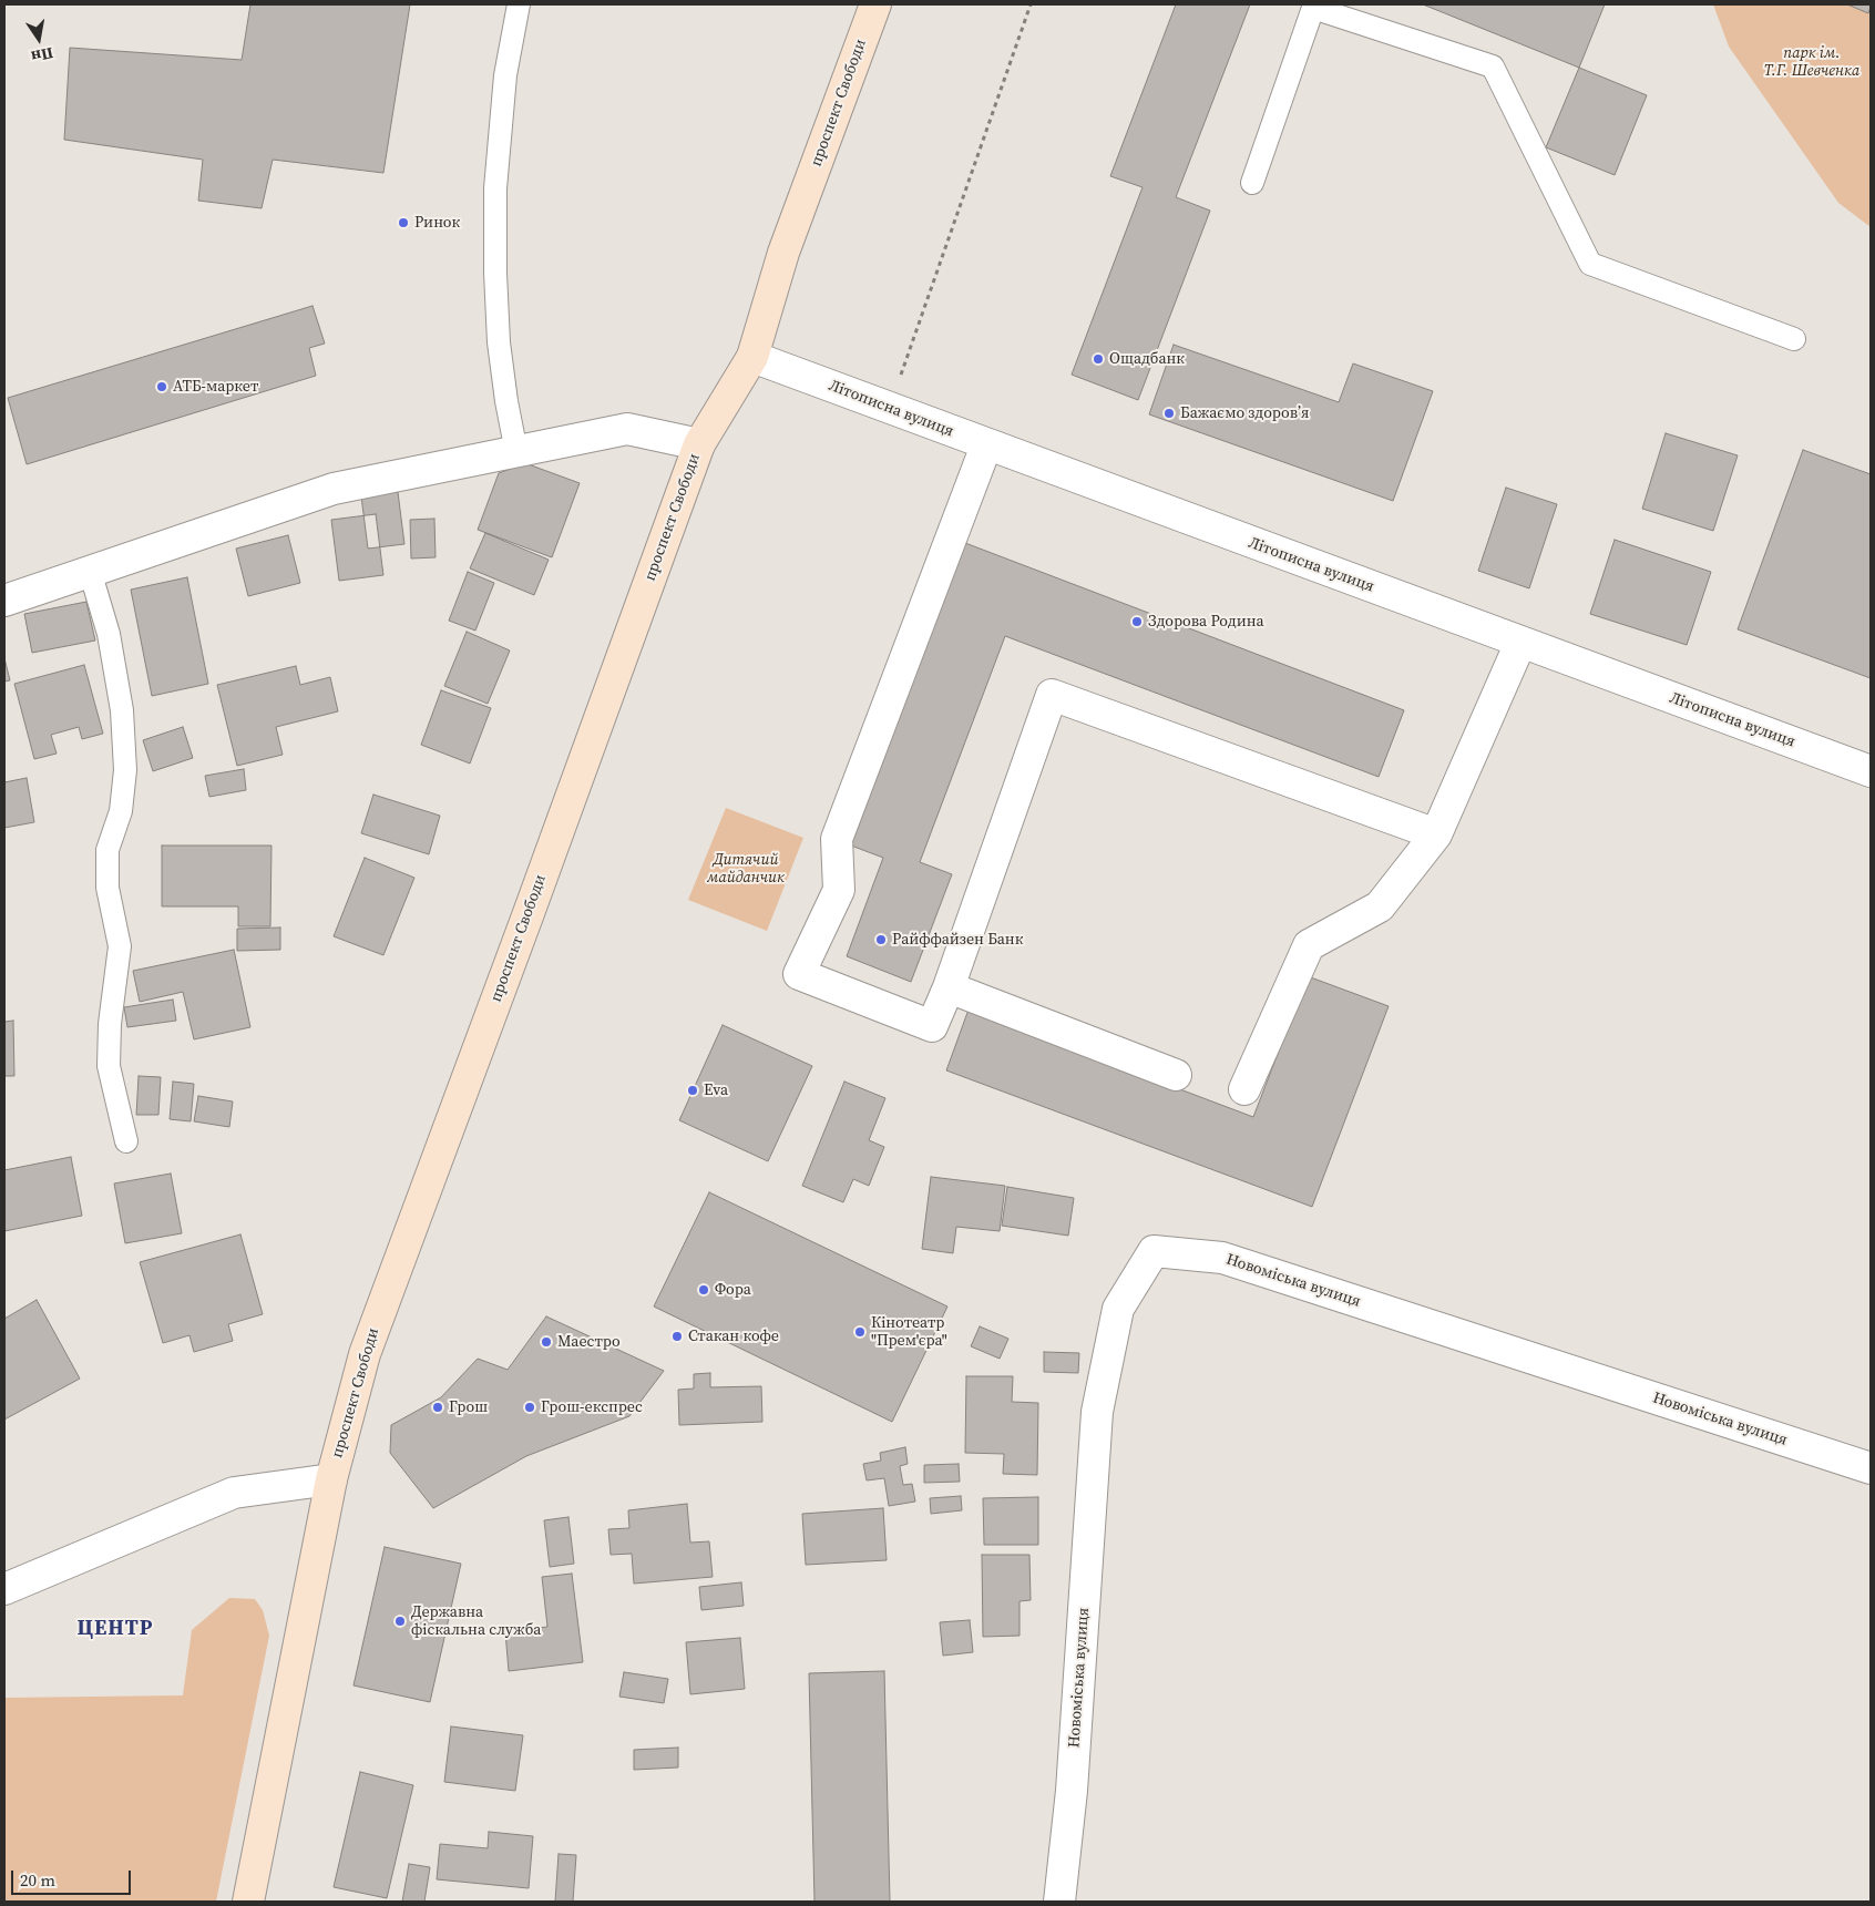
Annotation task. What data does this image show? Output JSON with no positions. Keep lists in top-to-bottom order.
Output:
{
  "streets": {
    "main road": ["проспект Свободи"],
    "street": ["Літописна вулиця", "Новоміська вулиця"]
  },
  "crossings": [
    ["проспект Свободи", "Літописна вулиця"]
  ],
  "districts": ["ЦЕНТР"],
  "parks": ["парк ім. Т.Г. Шевченка", "Дитячий майданчик"],
  "places": [
    "Ринок",
    "Ощадбанк",
    "АТБ-маркет",
    "Бажаємо здоров’я",
    "Здорова Родина",
    "Райффайзен Банк",
    "Eva",
    "Фора",
    "Кінотеатр \"Прем'єра\"",
    "Стакан кофе",
    "Маестро",
    "Грош",
    "Грош-експрес",
    "Державна фіскальна служба"
  ],
  "scale_bar": "20 m",
  "north": "bottom"
}
